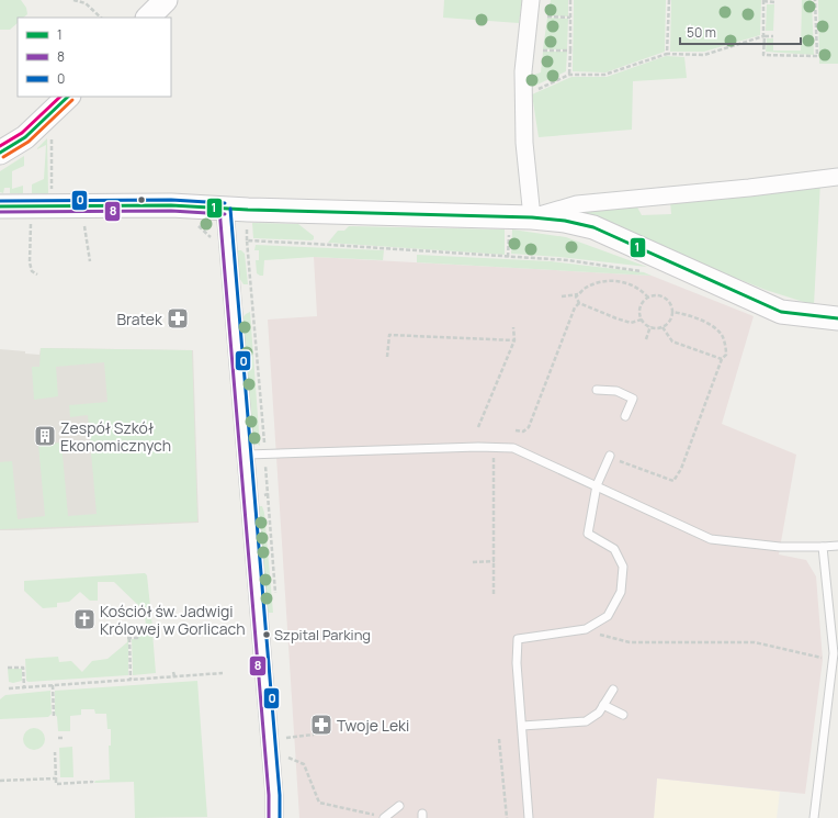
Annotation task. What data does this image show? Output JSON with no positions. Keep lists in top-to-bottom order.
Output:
{
  "places": {
    "pharmacy": ["Bratek", "Twoje Leki"],
    "building": ["Zespół Szkół Ekonomicznych"],
    "church": ["Kościół św. Jadwigi Królowej w Gorlicach"],
    "other": ["Szpital Parking"]
  },
  "lines": ["transit line 1", "transit line 0", "transit line 8"],
  "legend": ["1", "8", "0"],
  "scale_bar": "50 m"
}
